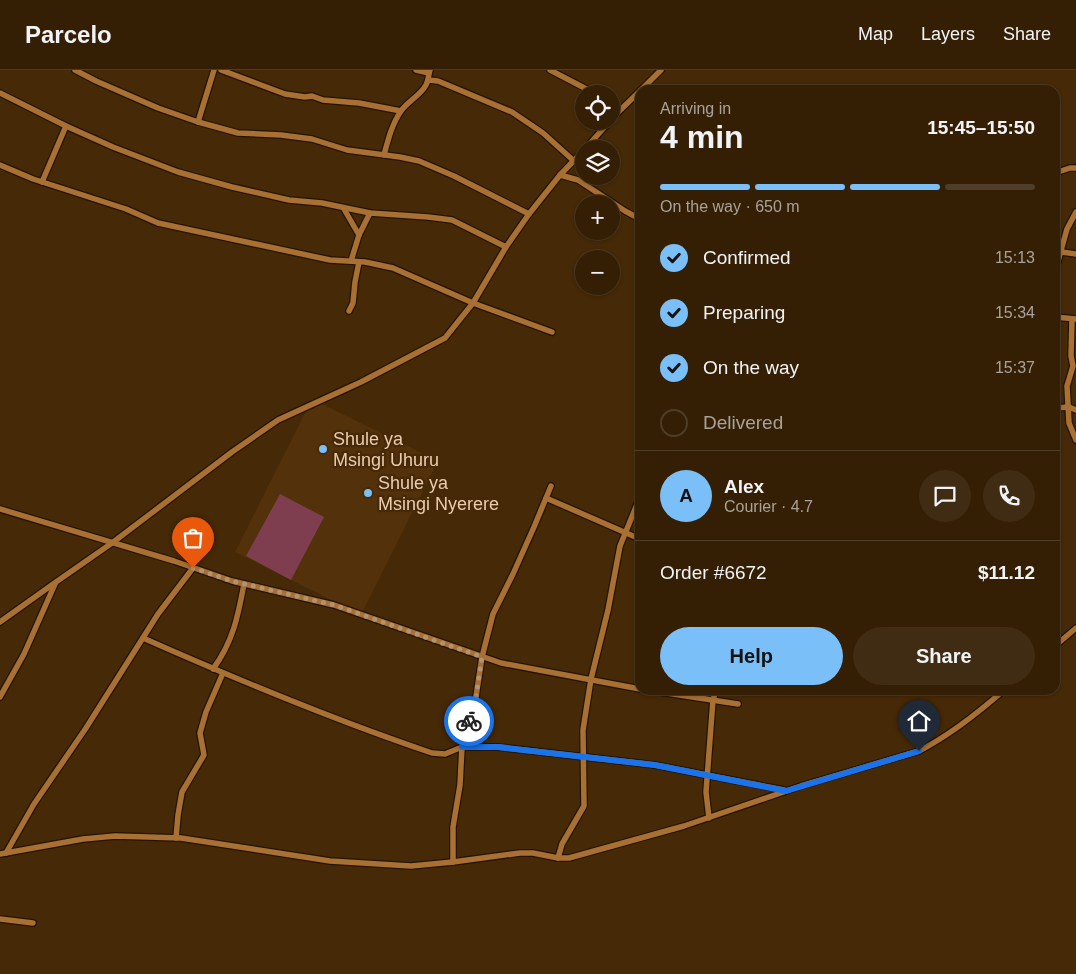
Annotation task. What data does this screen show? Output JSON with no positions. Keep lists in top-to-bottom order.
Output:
{
  "places": ["Shule ya Msingi Uhuru", "Shule ya Msingi Nyerere"],
  "page": {
    "header": "Parcelo",
    "nav": ["Map", "Layers", "Share"],
    "map_buttons": ["+", "−"],
    "heading": ["4 min", "Arriving in", "15:45–15:50"],
    "panel": [
      "Alex",
      "Courier · 4.7",
      "Order #6672",
      "$11.12"
    ],
    "bar": "On the way · 650 m",
    "list": [
      ["Confirmed", "15:13"],
      ["Preparing", "15:34"],
      ["On the way", "15:37"],
      "Delivered"
    ],
    "round": "A",
    "buttons": ["Help", "Share"]
  }
}
